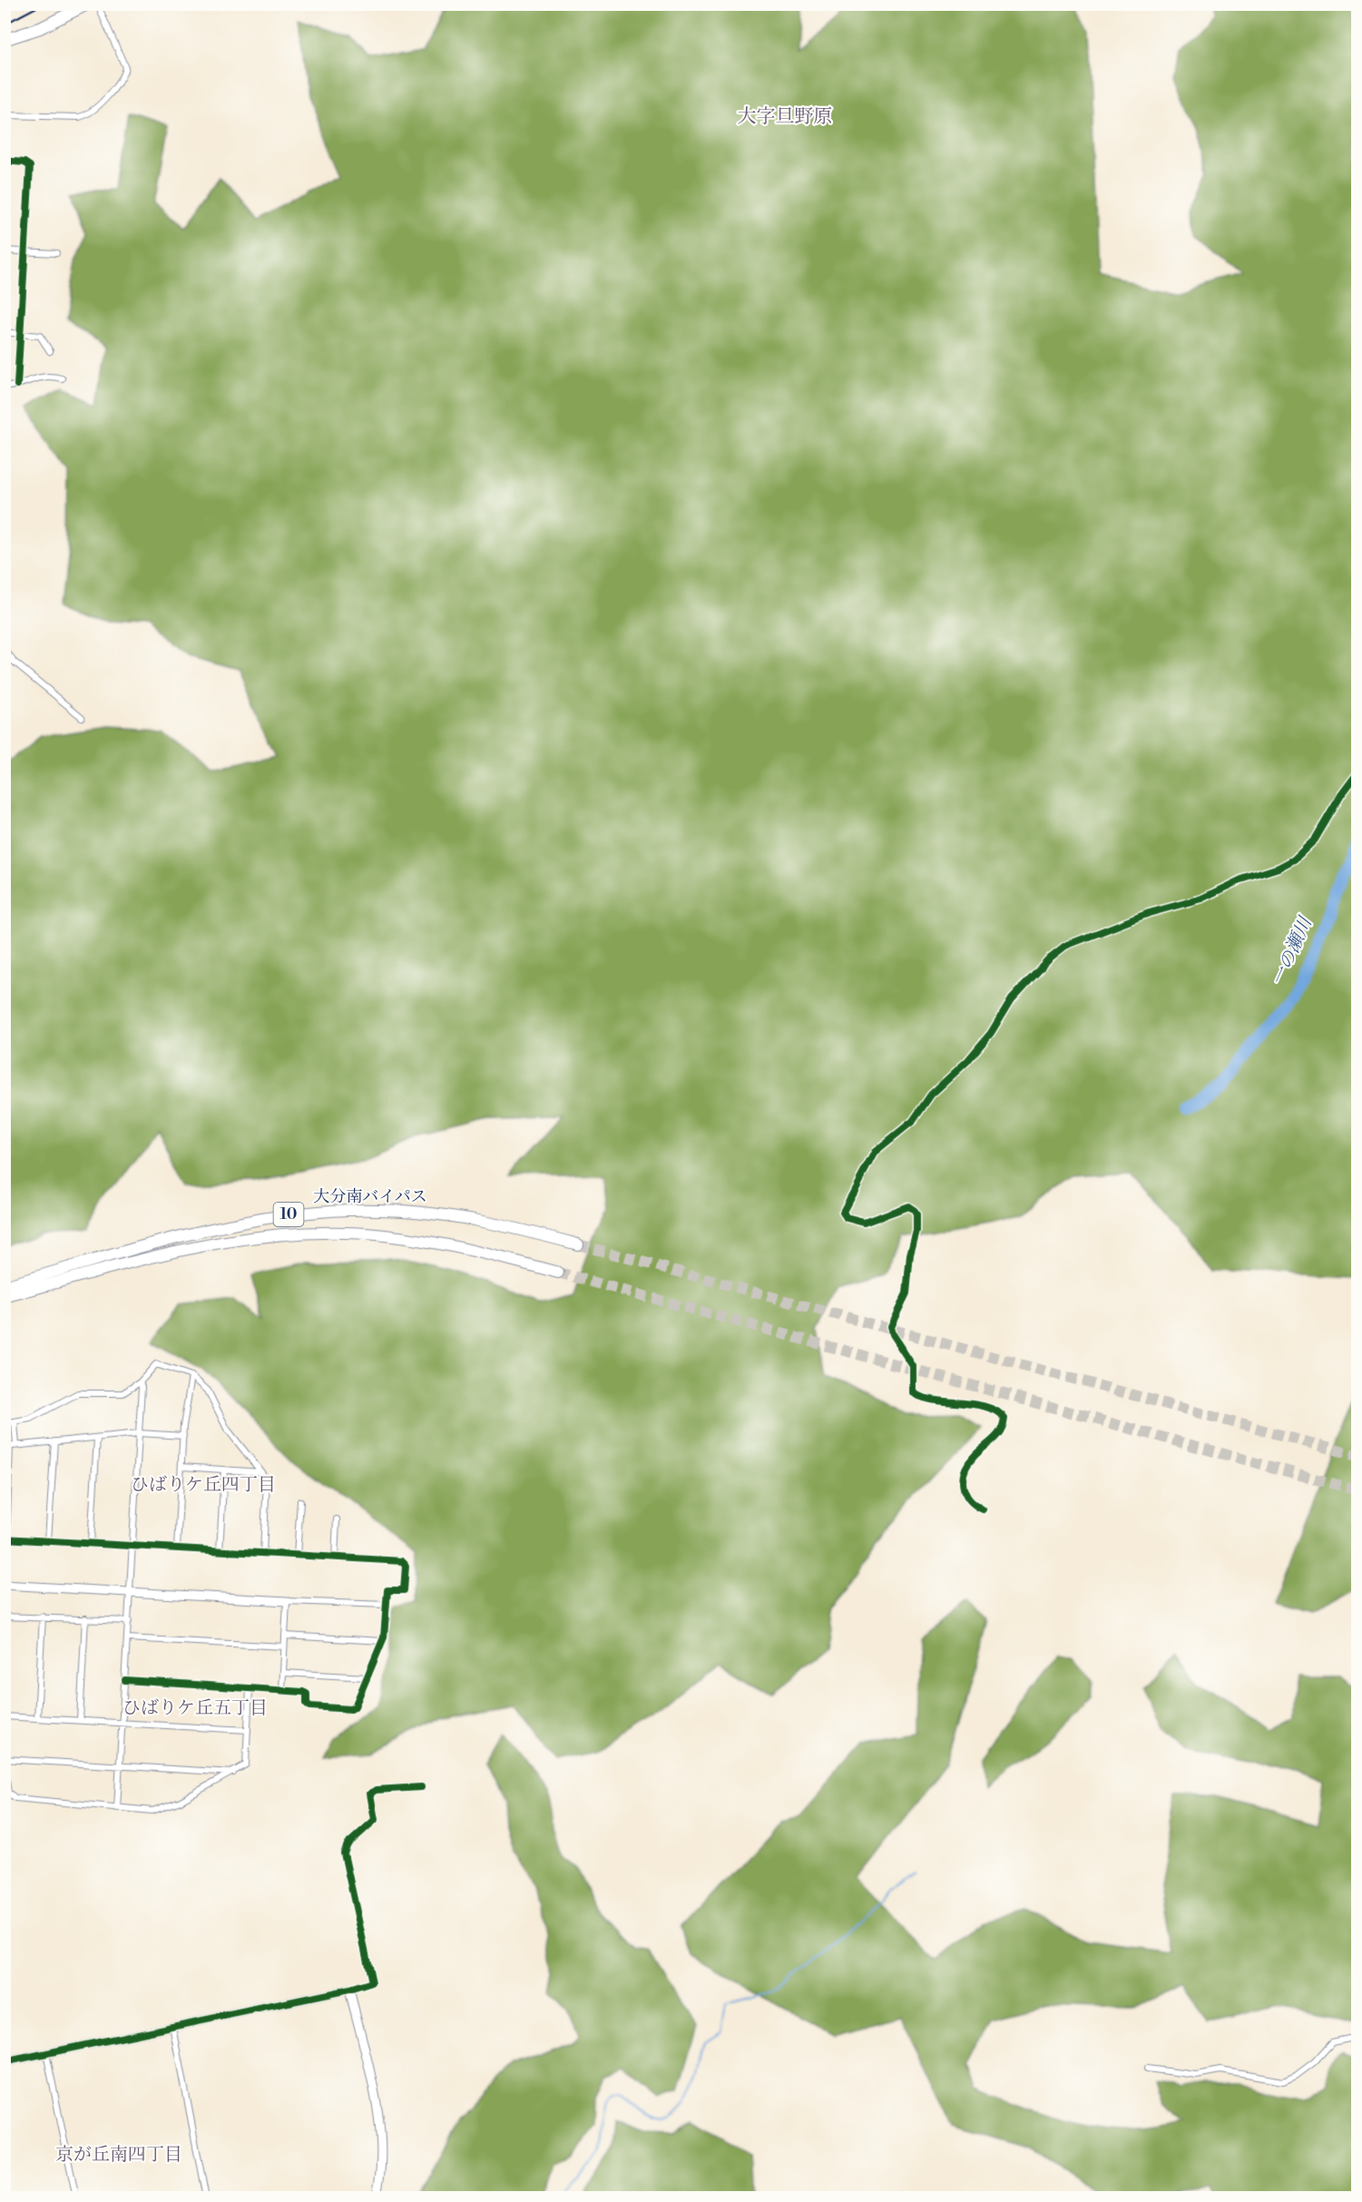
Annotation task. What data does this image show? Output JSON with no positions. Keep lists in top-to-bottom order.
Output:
{
  "streets": {
    "highway": ["大分南バイパス", "10"]
  },
  "districts": [
    "大字旦野原",
    "ひばりケ丘四丁目",
    "ひばりケ丘五丁目",
    "京が丘南四丁目"
  ],
  "water": ["一の瀬川"]
}
